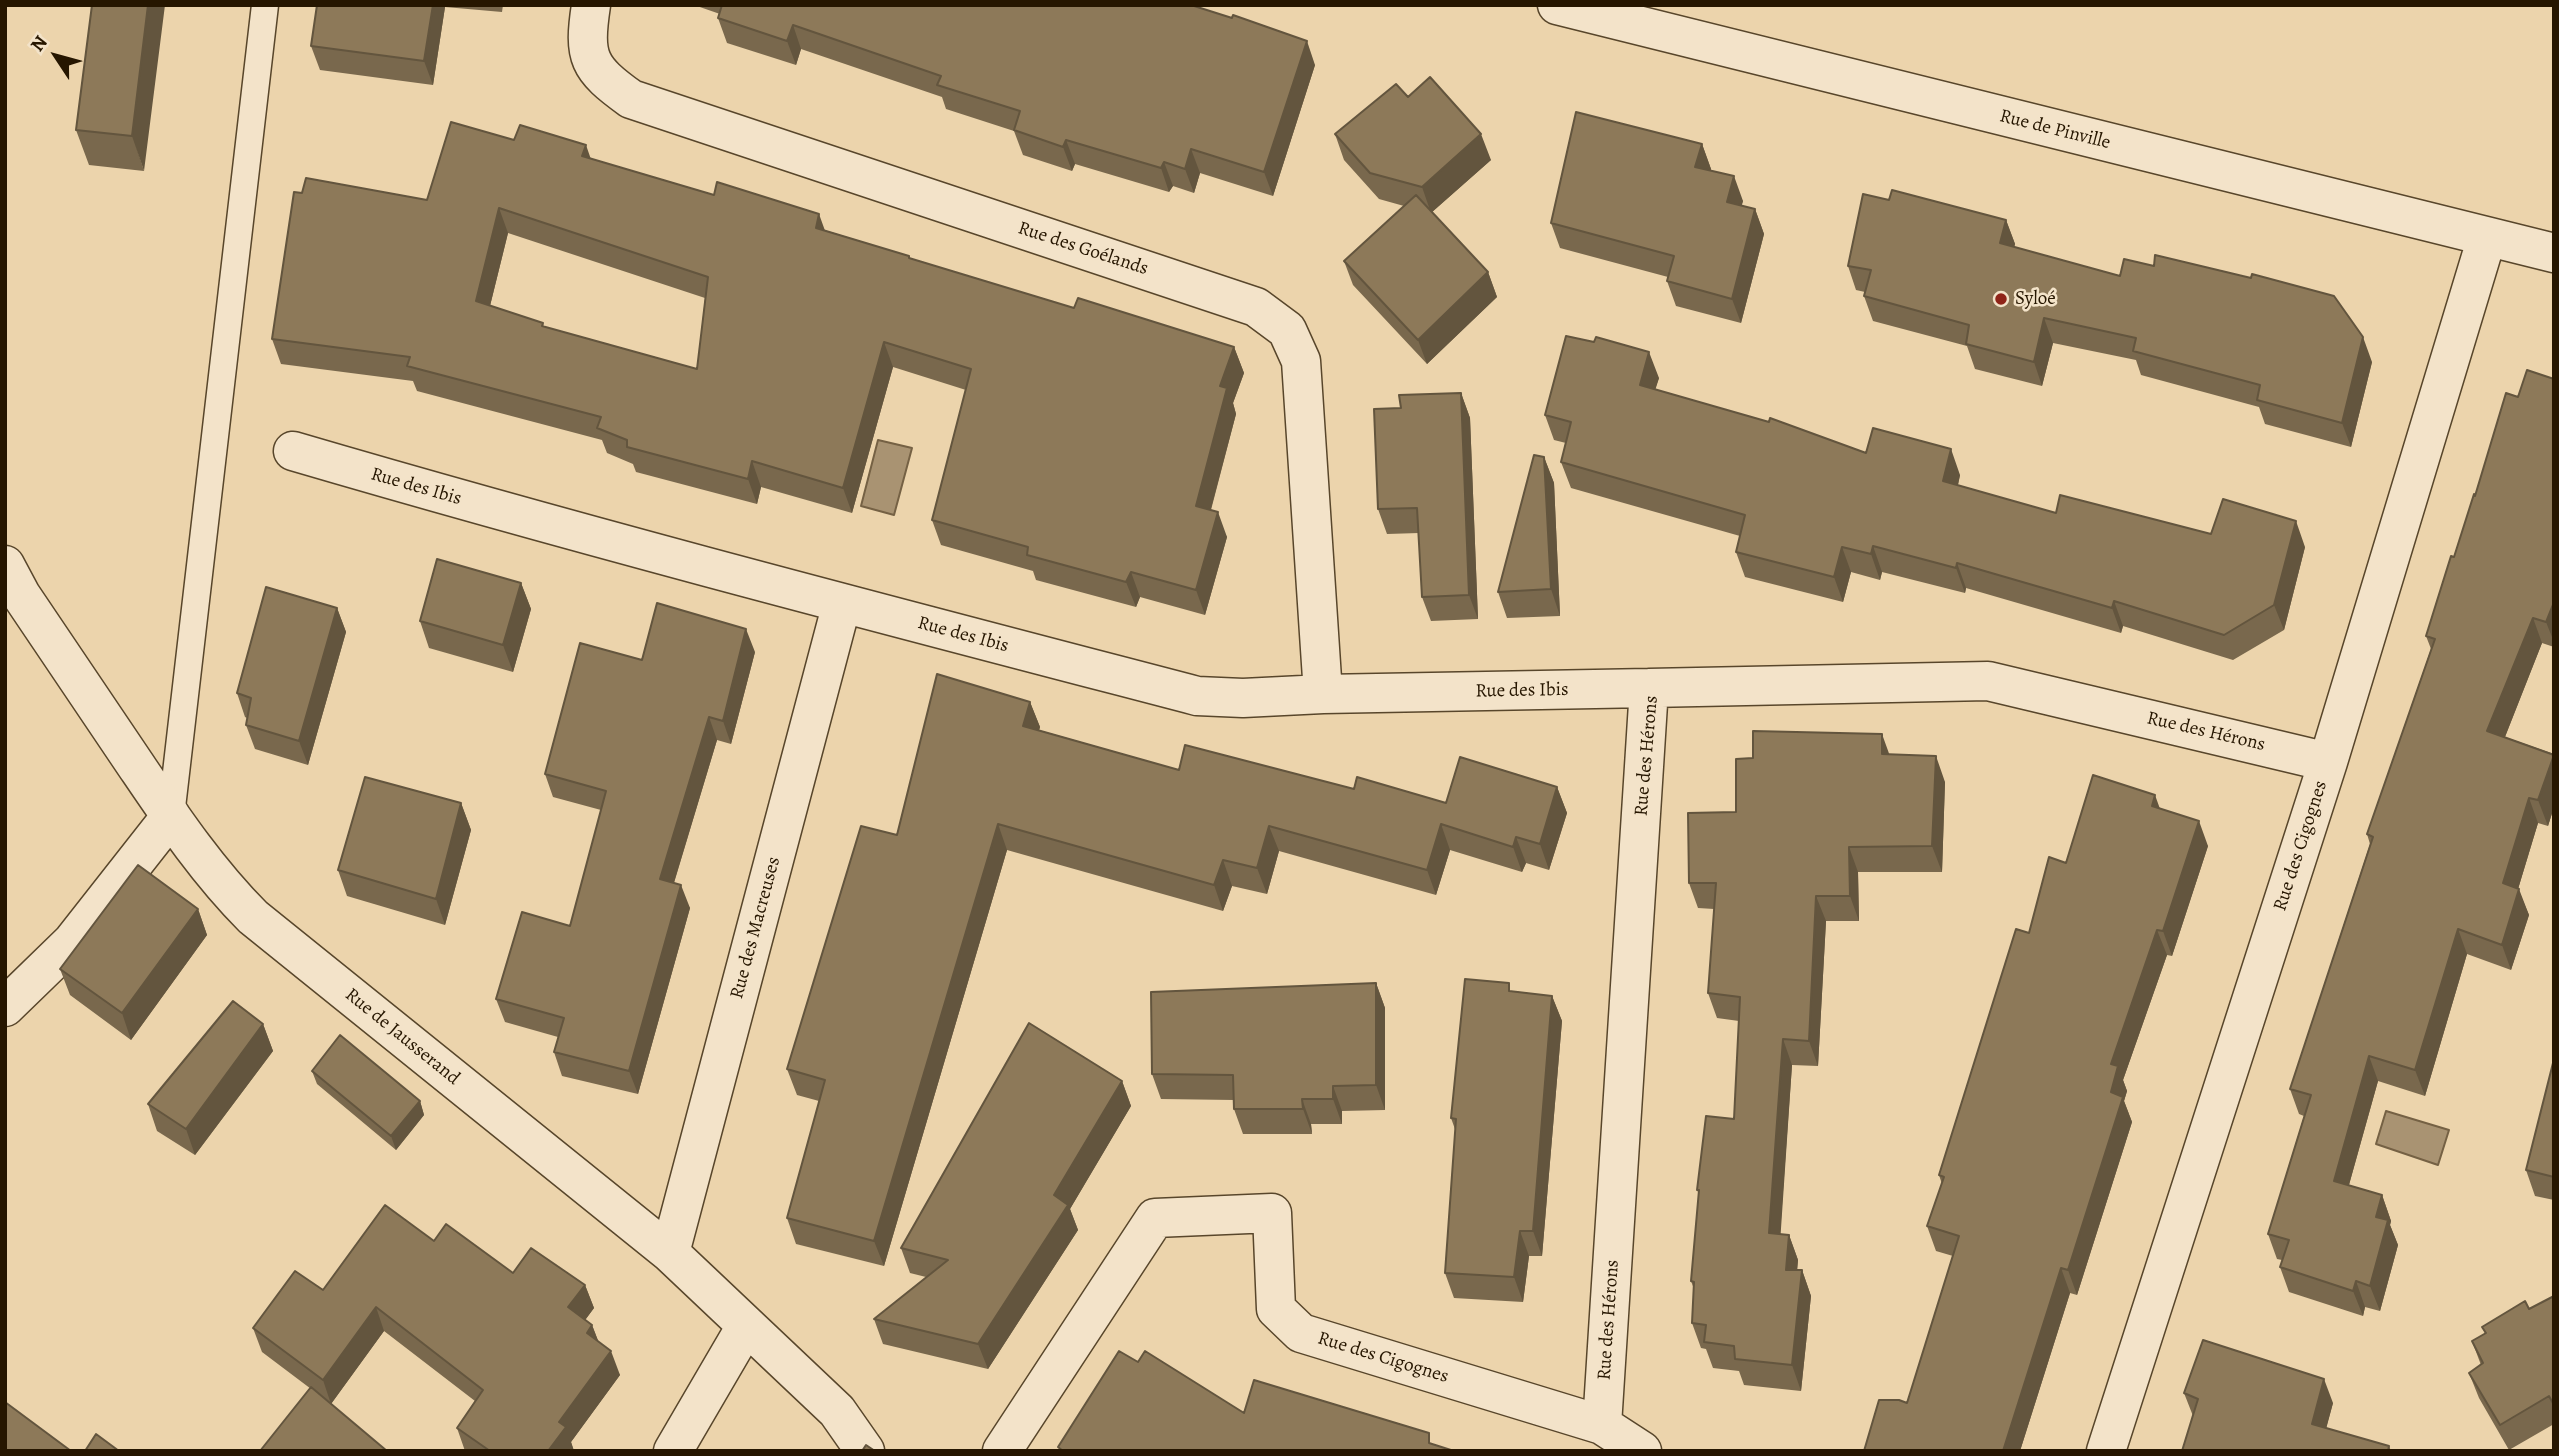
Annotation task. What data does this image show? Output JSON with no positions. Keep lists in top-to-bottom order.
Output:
{
  "streets": {
    "street": [
      "Rue de Pinville",
      "Rue des Goélands",
      "Rue des Ibis",
      "Rue des Hérons",
      "Rue des Cigognes",
      "Rue des Macreuses",
      "Rue de Jausserand"
    ]
  },
  "crossings": [
    ["Rue de Pinville", "Rue des Cigognes"],
    ["Rue des Goélands", "Rue des Ibis"],
    ["Rue des Ibis", "Rue des Hérons"],
    ["Rue des Ibis", "Rue des Macreuses"],
    ["Rue des Hérons", "Rue des Cigognes"],
    ["Rue des Macreuses", "Rue de Jausserand"]
  ],
  "places": ["Syloé"],
  "north": "top left"
}
